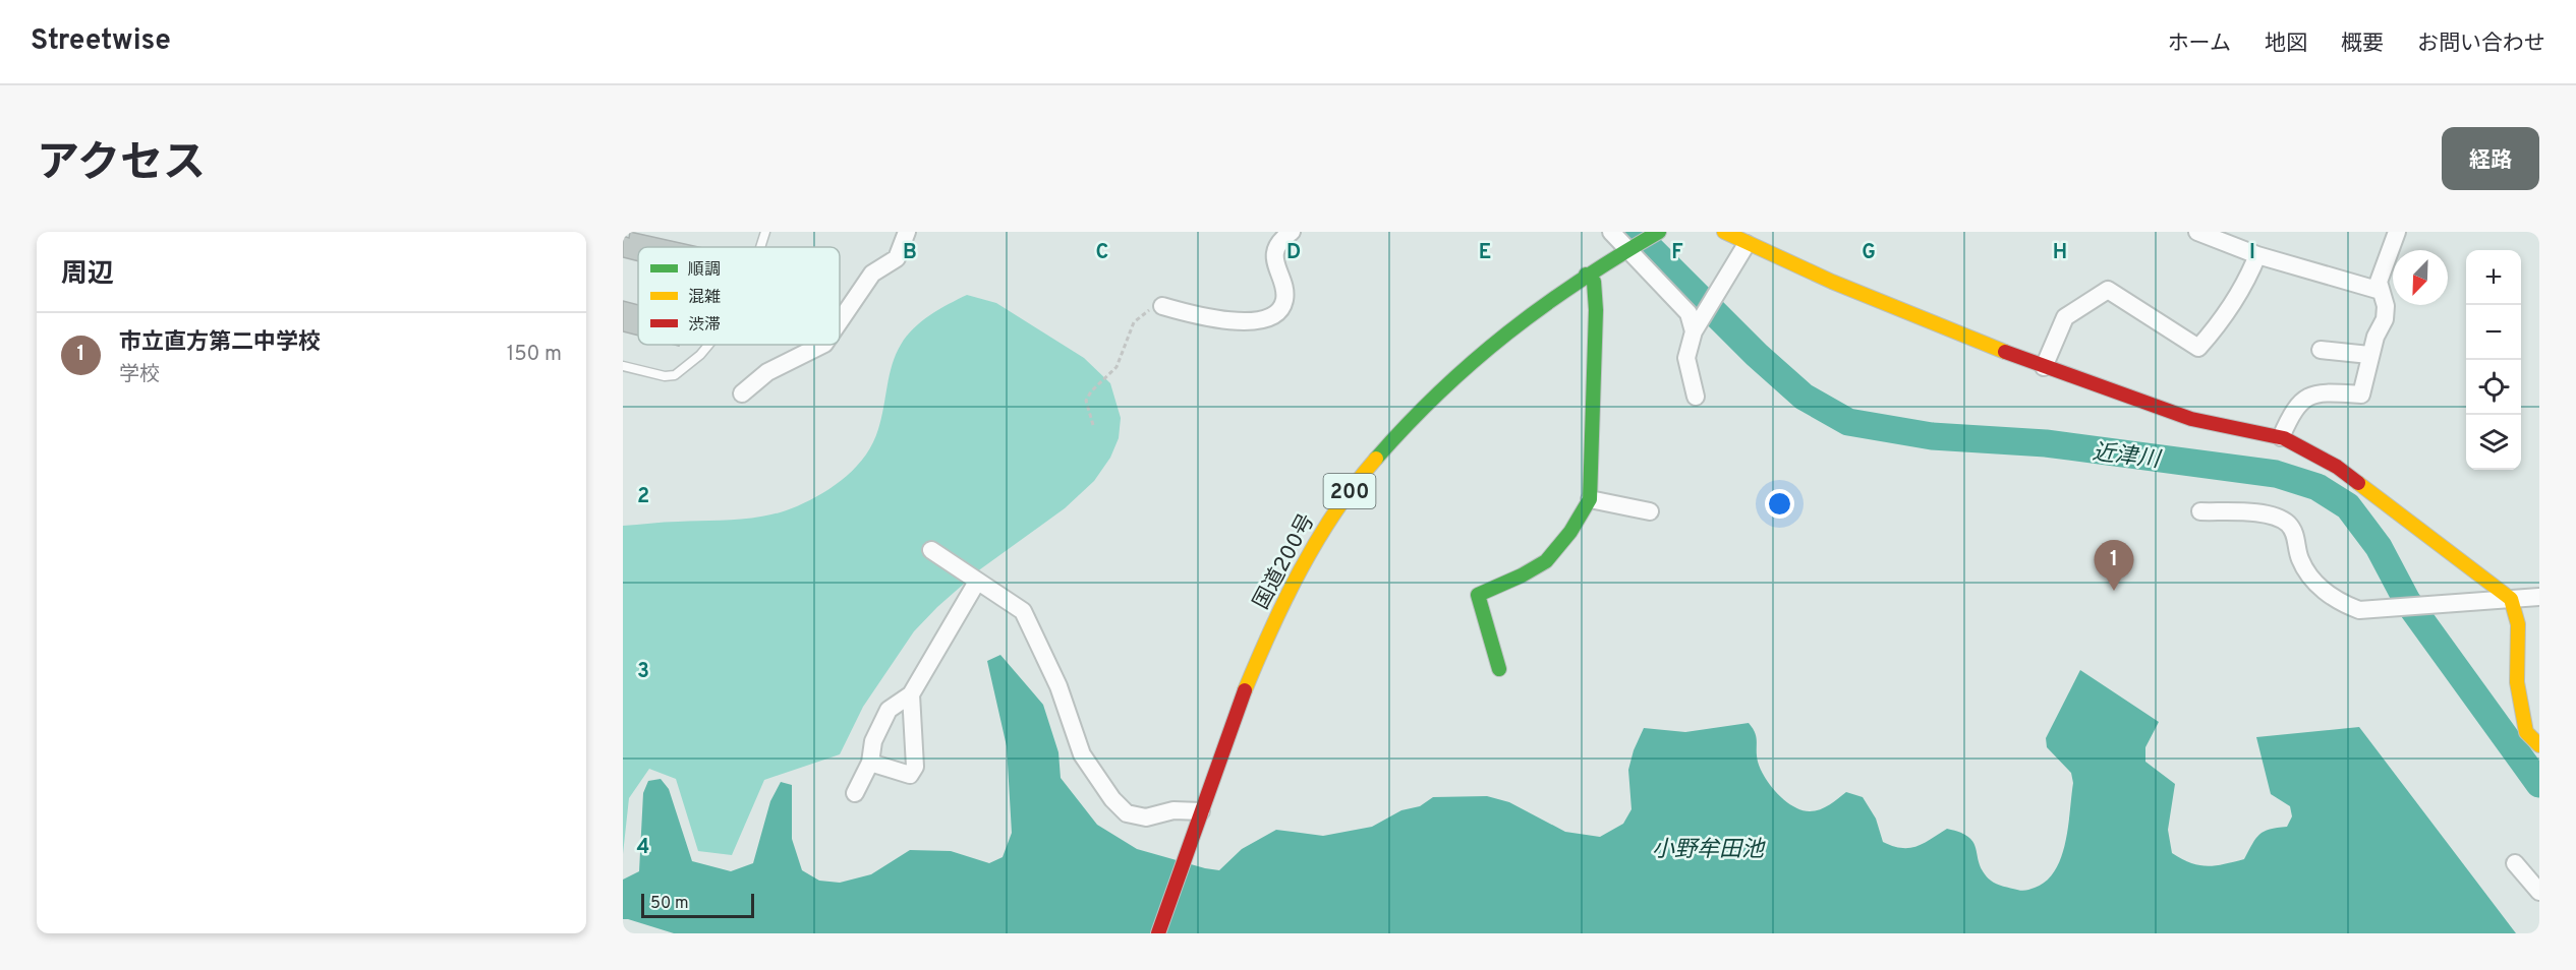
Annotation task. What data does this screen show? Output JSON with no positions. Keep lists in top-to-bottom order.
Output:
{
  "streets": {
    "main road": ["200", "国道200号"]
  },
  "water": ["近津川", "小野牟田池"],
  "legend": ["順調", "混雑", "渋滞"],
  "scale_bar": "50 m",
  "north": "bottom left",
  "page": {
    "header": "Streetwise",
    "nav": [
      "ホーム",
      "地図",
      "概要",
      "お問い合わせ"
    ],
    "title": "アクセス",
    "buttons": "経路",
    "heading": "周辺",
    "map_buttons": ["+", "−"],
    "list": [
      {
        "mark": "1",
        "name": "市立直方第二中学校",
        "note": "学校",
        "value": "150 m"
      }
    ],
    "pins": "1",
    "scale": "50 m"
  },
  "grid": {
    "columns": [
      "B",
      "C",
      "D",
      "E",
      "F",
      "G",
      "H",
      "I"
    ],
    "rows": ["2", "3", "4"]
  }
}
